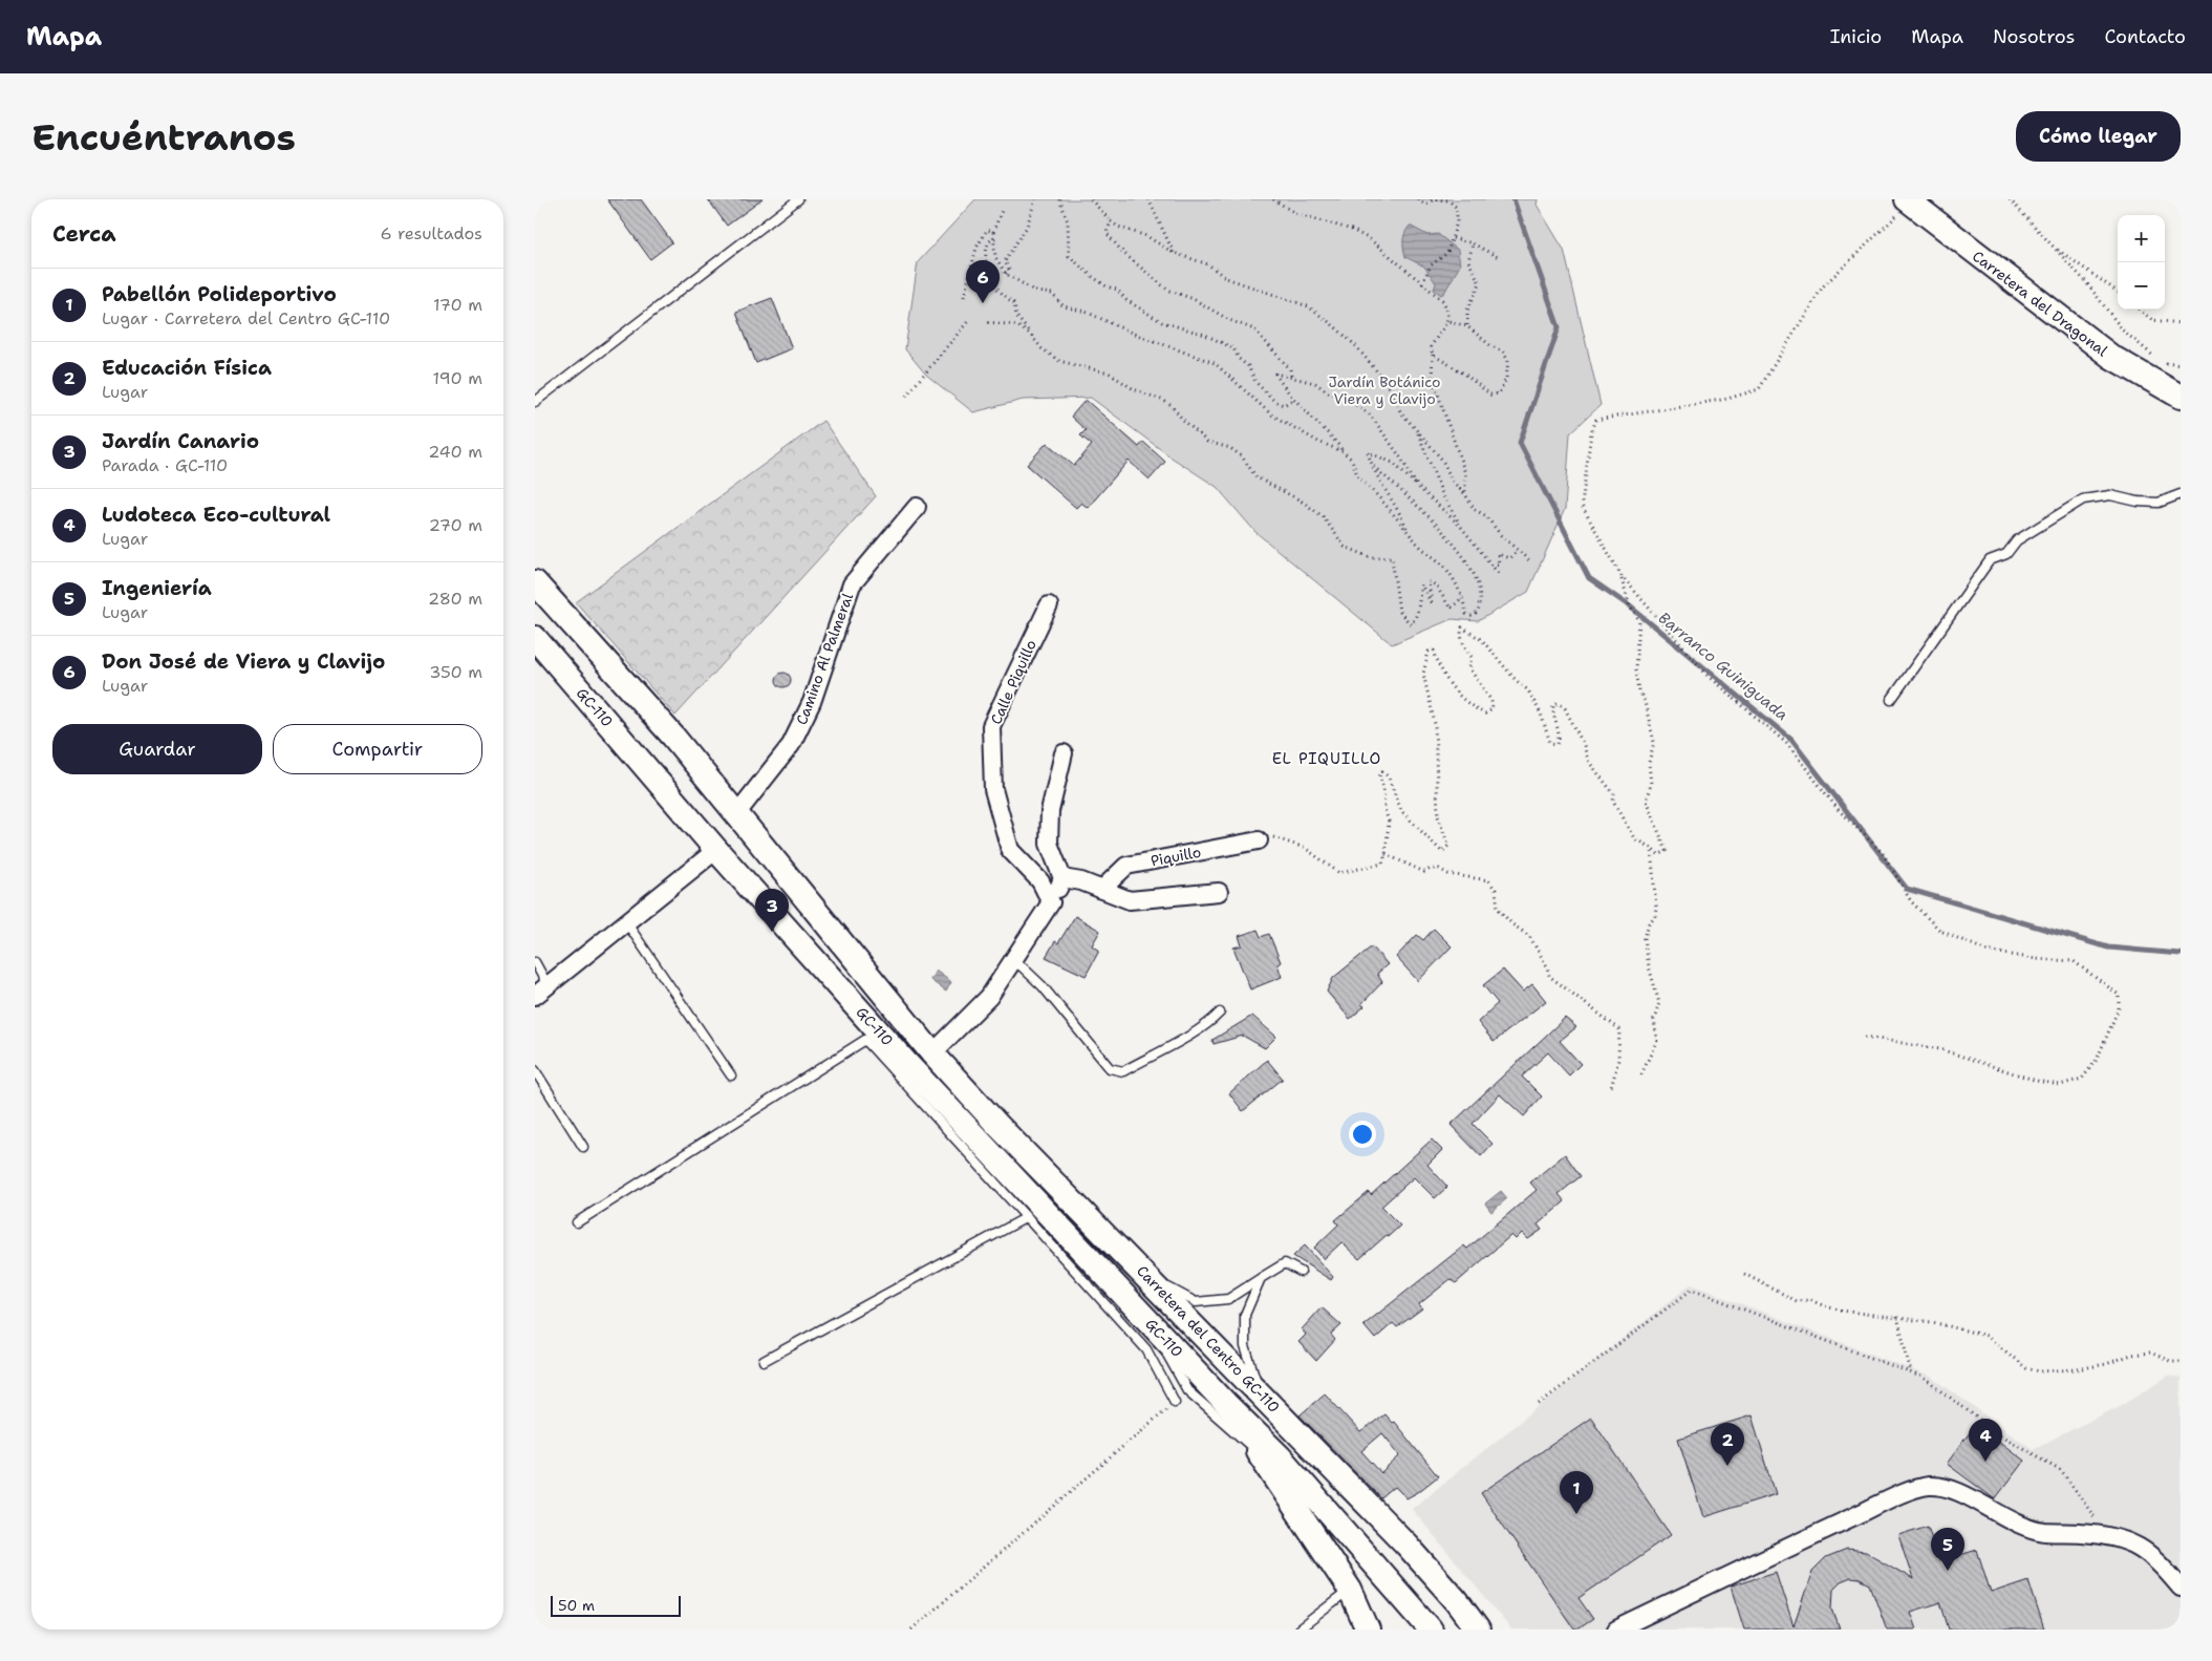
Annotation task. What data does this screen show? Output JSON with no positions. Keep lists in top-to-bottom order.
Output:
{
  "streets": {
    "main road": ["Carretera del Dragonal", "GC-110", "Carretera del Centro GC-110"],
    "street": ["Camino Al Palmeral", "Calle Piquillo", "Piquillo"]
  },
  "crossings": [
    ["Camino Al Palmeral", "GC-110"],
    ["GC-110", "Carretera del Centro GC-110"]
  ],
  "districts": ["EL PIQUILLO"],
  "water": ["Barranco Guiniguada"],
  "parks": ["Jardín Botánico Viera y Clavijo"],
  "scale_bar": "50 m",
  "page": {
    "header": "Mapa",
    "nav": [
      "Inicio",
      "Mapa",
      "Nosotros",
      "Contacto"
    ],
    "buttons": [
      "Cómo llegar",
      ["Guardar", "Compartir"]
    ],
    "title": "Encuéntranos",
    "heading": ["Cerca", "6 resultados"],
    "map_buttons": ["+", "−"],
    "pins": [
      "6",
      "3",
      "4",
      "2",
      "1",
      "5"
    ],
    "list": [
      {
        "mark": "1",
        "name": "Pabellón Polideportivo",
        "note": "Lugar · Carretera del Centro GC-110",
        "value": "170 m"
      },
      {
        "mark": "2",
        "name": "Educación Física",
        "note": "Lugar",
        "value": "190 m"
      },
      {
        "mark": "3",
        "name": "Jardín Canario",
        "note": "Parada · GC-110",
        "value": "240 m"
      },
      {
        "mark": "4",
        "name": "Ludoteca Eco-cultural",
        "note": "Lugar",
        "value": "270 m"
      },
      {
        "mark": "5",
        "name": "Ingeniería",
        "note": "Lugar",
        "value": "280 m"
      },
      {
        "mark": "6",
        "name": "Don José de Viera y Clavijo",
        "note": "Lugar",
        "value": "350 m"
      }
    ],
    "scale": "50 m"
  }
}
